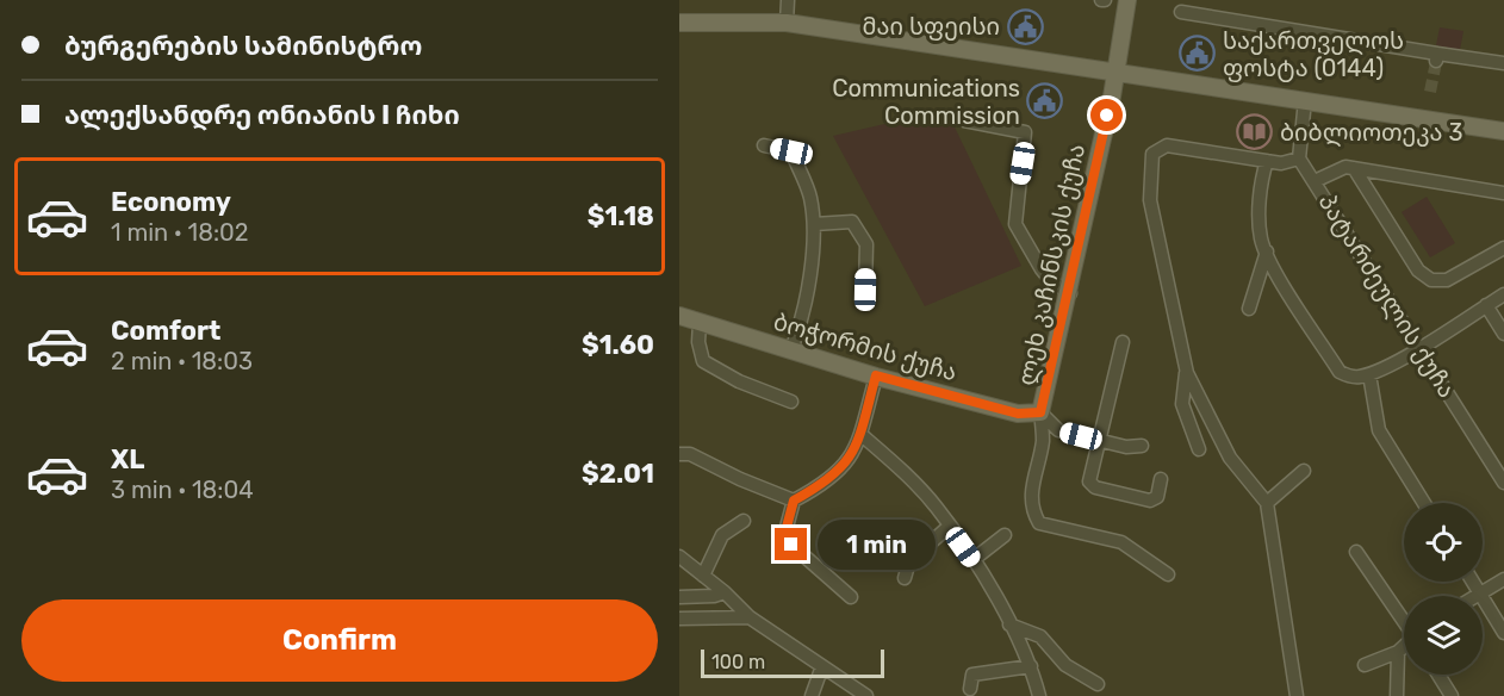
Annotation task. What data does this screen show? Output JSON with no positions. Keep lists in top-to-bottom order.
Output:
{
  "streets": {
    "main road": ["ლეხ კაჩინსკის ქუჩა", "ბოჭორმის ქუჩა"],
    "street": ["პატარძეულის ქუჩა"]
  },
  "crossings": [
    ["ლეხ კაჩინსკის ქუჩა", "ბოჭორმის ქუჩა"]
  ],
  "places": {
    "public building": ["მაი სფეისი", "საქართველოს ფოსტა (0144)", "Communications Commission"],
    "library": ["ბიბლიოთეკა 3"]
  },
  "scale_bar": "100 m",
  "page": {
    "banner": ["ბურგერების სამინისტრო", "ალექსანდრე ონიანის I ჩიხი"],
    "list": [
      {
        "name": "Economy",
        "note": "1 min · 18:02",
        "value": "$1.18"
      },
      {
        "name": "Comfort",
        "note": "2 min · 18:03",
        "value": "$1.60"
      },
      {
        "name": "XL",
        "note": "3 min · 18:04",
        "value": "$2.01"
      }
    ],
    "bubble": "1 min",
    "buttons": "Confirm",
    "scale": "100 m"
  }
}
